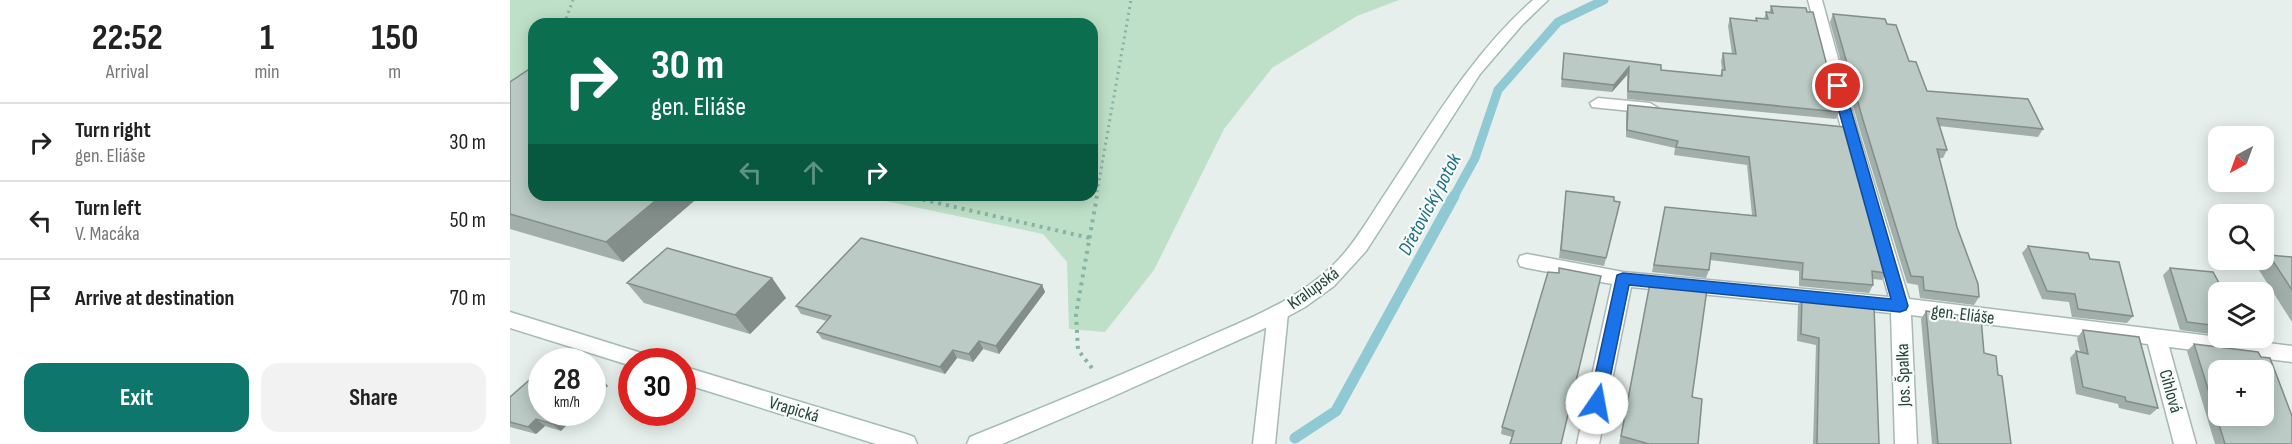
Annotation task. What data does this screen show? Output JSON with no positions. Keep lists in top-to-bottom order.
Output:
{
  "streets": {
    "street": [
      "Kralupská",
      "gen. Eliáše",
      "Jos. Špalka",
      "Cihlová",
      "Vrapická"
    ]
  },
  "crossings": [
    ["gen. Eliáše", "Jos. Špalka"],
    ["gen. Eliáše", "Cihlová"]
  ],
  "water": ["Dřetovický potok"],
  "north": "bottom left",
  "page": {
    "eta": [
      "22:52",
      "Arrival",
      "1",
      "min",
      "150",
      "m"
    ],
    "turn": ["30 m", "gen. Eliáše"],
    "list": [
      {
        "name": "Turn right",
        "note": "gen. Eliáše",
        "value": "30 m"
      },
      {
        "name": "Turn left",
        "note": "V. Macáka",
        "value": "50 m"
      },
      {
        "name": "Arrive at destination",
        "value": "70 m"
      }
    ],
    "map_buttons": "+",
    "speed": "28 km/h",
    "limit": "30",
    "buttons": ["Exit", "Share"]
  }
}
